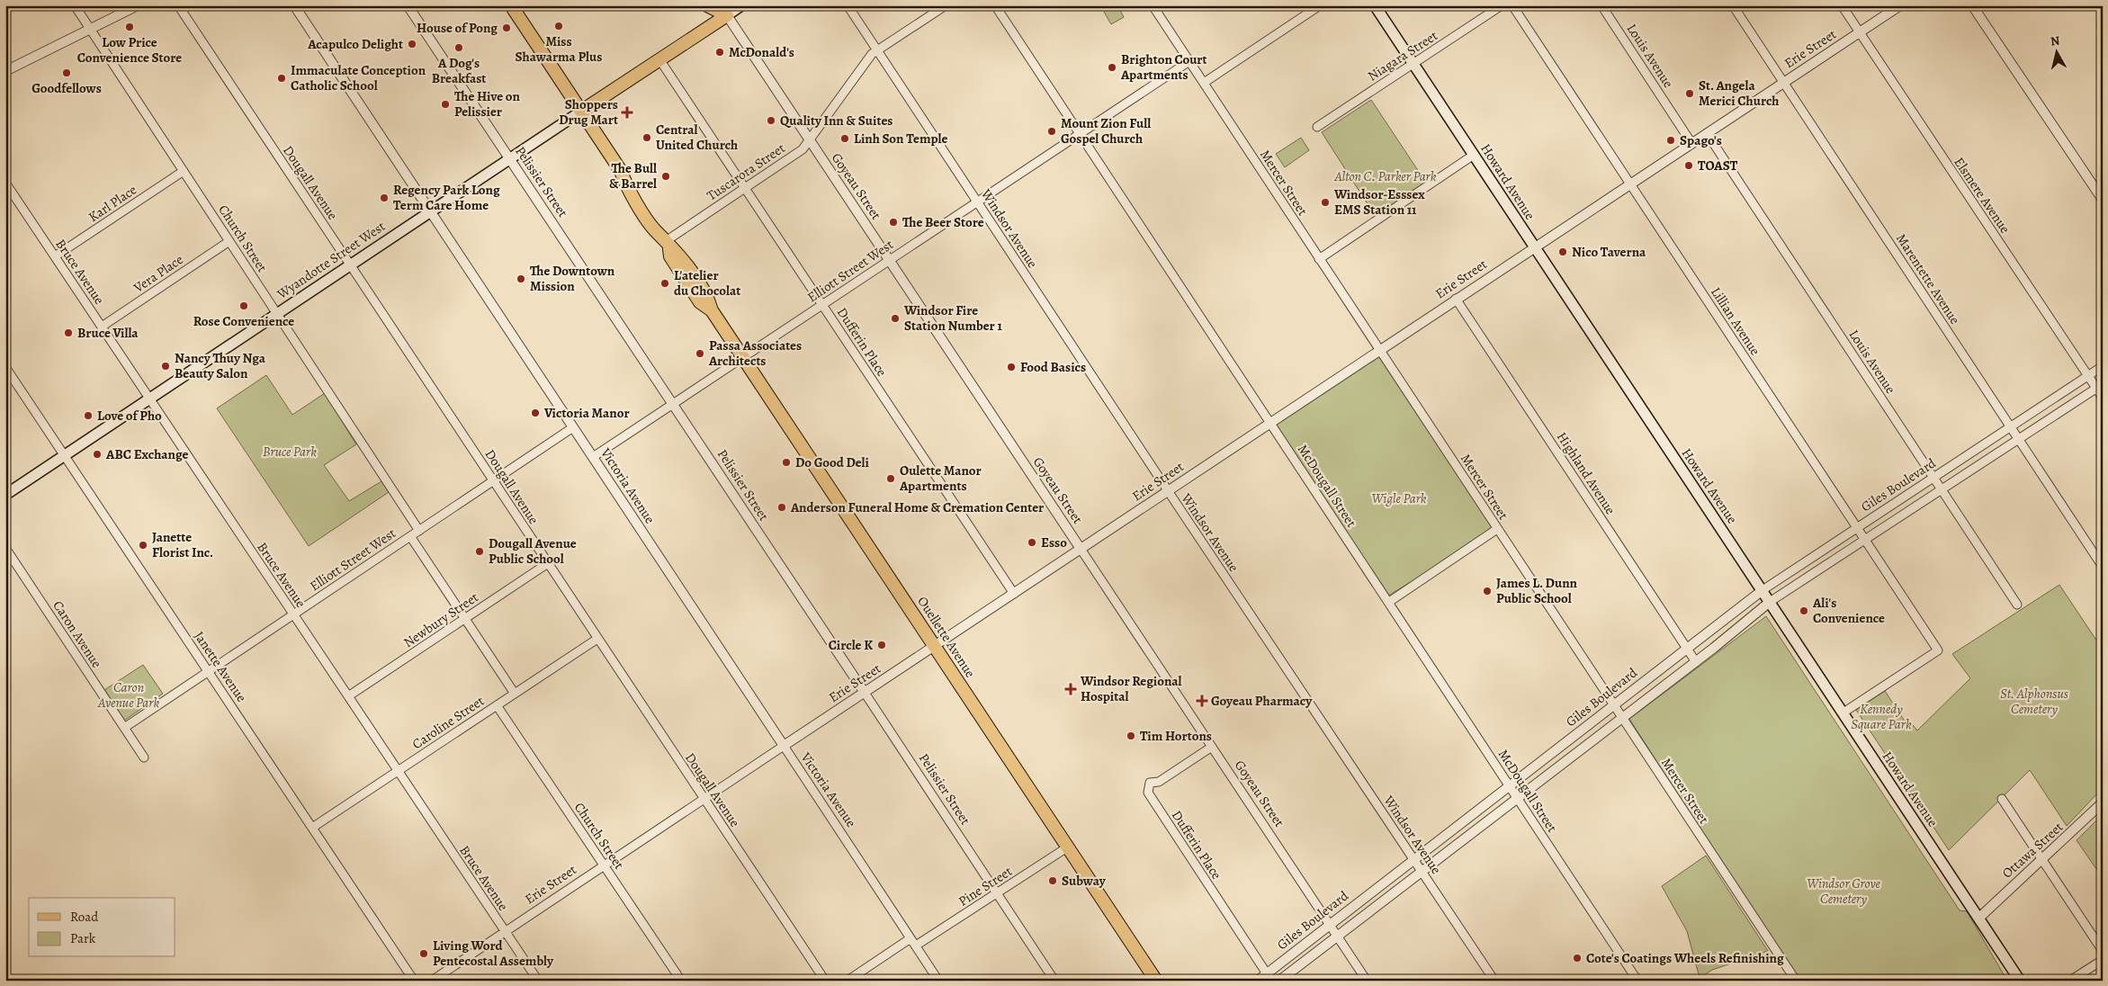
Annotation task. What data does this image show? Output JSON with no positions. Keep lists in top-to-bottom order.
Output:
{
  "streets": {
    "main road": ["Howard Avenue", "Wyandotte Street West", "Ouellette Avenue"],
    "street": [
      "Erie Street",
      "Niagara Street",
      "Louis Avenue",
      "Tuscarora Street",
      "Pelissier Street",
      "Dougall Avenue",
      "Mercer Street",
      "Goyeau Street",
      "Elsmere Avenue",
      "Karl Place",
      "Windsor Avenue",
      "Church Street",
      "Elliott Street West",
      "Bruce Avenue",
      "Vera Place",
      "Marentette Avenue",
      "Lillian Avenue",
      "Dufferin Place",
      "Highland Avenue",
      "Giles Boulevard",
      "Victoria Avenue",
      "McDougall Street",
      "Newbury Street",
      "Caron Avenue",
      "Janette Avenue",
      "Caroline Street",
      "Ottawa Street",
      "Pine Street"
    ]
  },
  "crossings": [
    ["Erie Street", "Louis Avenue"],
    ["Erie Street", "Pelissier Street"],
    ["Erie Street", "Howard Avenue"],
    ["Erie Street", "Dougall Avenue"],
    ["Erie Street", "Mercer Street"],
    ["Erie Street", "Goyeau Street"],
    ["Erie Street", "Elsmere Avenue"],
    ["Erie Street", "Windsor Avenue"],
    ["Erie Street", "Church Street"],
    ["Erie Street", "Bruce Avenue"],
    ["Erie Street", "Marentette Avenue"],
    ["Erie Street", "Lillian Avenue"],
    ["Erie Street", "Dufferin Place"],
    ["Erie Street", "Highland Avenue"],
    ["Erie Street", "Victoria Avenue"],
    ["Erie Street", "McDougall Street"],
    ["Erie Street", "Ouellette Avenue"],
    ["Niagara Street", "Howard Avenue"],
    ["Louis Avenue", "Giles Boulevard"],
    ["Tuscarora Street", "Goyeau Street"],
    ["Tuscarora Street", "Windsor Avenue"],
    ["Tuscarora Street", "Dufferin Place"],
    ["Tuscarora Street", "Ouellette Avenue"],
    ["Pelissier Street", "Wyandotte Street West"],
    ["Pelissier Street", "Elliott Street West"],
    ["Pelissier Street", "Pine Street"],
    ["Howard Avenue", "Lillian Avenue"],
    ["Howard Avenue", "Giles Boulevard"],
    ["Howard Avenue", "Ottawa Street"],
    ["Dougall Avenue", "Wyandotte Street West"],
    ["Dougall Avenue", "Elliott Street West"],
    ["Dougall Avenue", "Newbury Street"],
    ["Dougall Avenue", "Caroline Street"],
    ["Mercer Street", "Elliott Street West"],
    ["Mercer Street", "Giles Boulevard"],
    ["Goyeau Street", "Wyandotte Street West"],
    ["Goyeau Street", "Elliott Street West"],
    ["Goyeau Street", "Dufferin Place"],
    ["Goyeau Street", "Giles Boulevard"],
    ["Elsmere Avenue", "Giles Boulevard"],
    ["Karl Place", "Church Street"],
    ["Karl Place", "Bruce Avenue"],
    ["Windsor Avenue", "Elliott Street West"],
    ["Windsor Avenue", "Giles Boulevard"],
    ["Church Street", "Wyandotte Street West"],
    ["Church Street", "Elliott Street West"],
    ["Church Street", "Vera Place"],
    ["Church Street", "Caroline Street"],
    ["Wyandotte Street West", "Bruce Avenue"],
    ["Wyandotte Street West", "Dufferin Place"],
    ["Wyandotte Street West", "Victoria Avenue"],
    ["Wyandotte Street West", "Ouellette Avenue"],
    ["Wyandotte Street West", "Janette Avenue"],
    ["Elliott Street West", "Bruce Avenue"],
    ["Elliott Street West", "Dufferin Place"],
    ["Elliott Street West", "Victoria Avenue"],
    ["Elliott Street West", "McDougall Street"],
    ["Elliott Street West", "Caron Avenue"],
    ["Elliott Street West", "Ouellette Avenue"],
    ["Elliott Street West", "Janette Avenue"],
    ["Bruce Avenue", "Vera Place"],
    ["Bruce Avenue", "Newbury Street"],
    ["Bruce Avenue", "Caroline Street"],
    ["Marentette Avenue", "Giles Boulevard"],
    ["Lillian Avenue", "Giles Boulevard"],
    ["Dufferin Place", "Giles Boulevard"],
    ["Highland Avenue", "Giles Boulevard"],
    ["Giles Boulevard", "McDougall Street"],
    ["Victoria Avenue", "Pine Street"],
    ["Ouellette Avenue", "Pine Street"],
    ["Janette Avenue", "Caroline Street"]
  ],
  "parks": [
    "Alton C. Parker Park",
    "Bruce Park",
    "Wigle Park",
    "Caron Avenue Park",
    "St. Alphonsus Cemetery",
    "Kennedy Square Park",
    "Windsor Grove Cemetery"
  ],
  "places": {
    "other": [
      "Miss Shawarma Plus",
      "Low Price Convenience Store",
      "House of Pong",
      "Acapulco Delight",
      "A Dog's Breakfast",
      "McDonald's",
      "Brighton Court Apartments",
      "Goodfellows",
      "Immaculate Conception Catholic School",
      "St. Angela Merici Church",
      "The Hive on Pelissier",
      "Quality Inn & Suites",
      "Mount Zion Full Gospel Church",
      "Central United Church",
      "Linh Son Temple",
      "Spago's",
      "TOAST",
      "The Bull & Barrel",
      "Regency Park Long Term Care Home",
      "Windsor-Esssex EMS Station 11",
      "The Beer Store",
      "Nico Taverna",
      "The Downtown Mission",
      "L'atelier du Chocolat",
      "Rose Convenience",
      "Windsor Fire Station Number 1",
      "Bruce Villa",
      "Passa Associates Architects",
      "Nancy Thuy Nga Beauty Salon",
      "Food Basics",
      "Victoria Manor",
      "Love of Pho",
      "ABC Exchange",
      "Do Good Deli",
      "Oulette Manor Apartments",
      "Anderson Funeral Home & Cremation Center",
      "Esso",
      "Janette Florist Inc.",
      "Dougall Avenue Public School",
      "James L. Dunn Public School",
      "Ali's Convenience",
      "Circle K",
      "Tim Hortons",
      "Subway",
      "Living Word Pentecostal Assembly",
      "Cote's Coatings Wheels Refinishing"
    ],
    "health": ["Shoppers Drug Mart", "Windsor Regional Hospital", "Goyeau Pharmacy"]
  },
  "legend": ["Road", "Park"],
  "north": "top"
}
